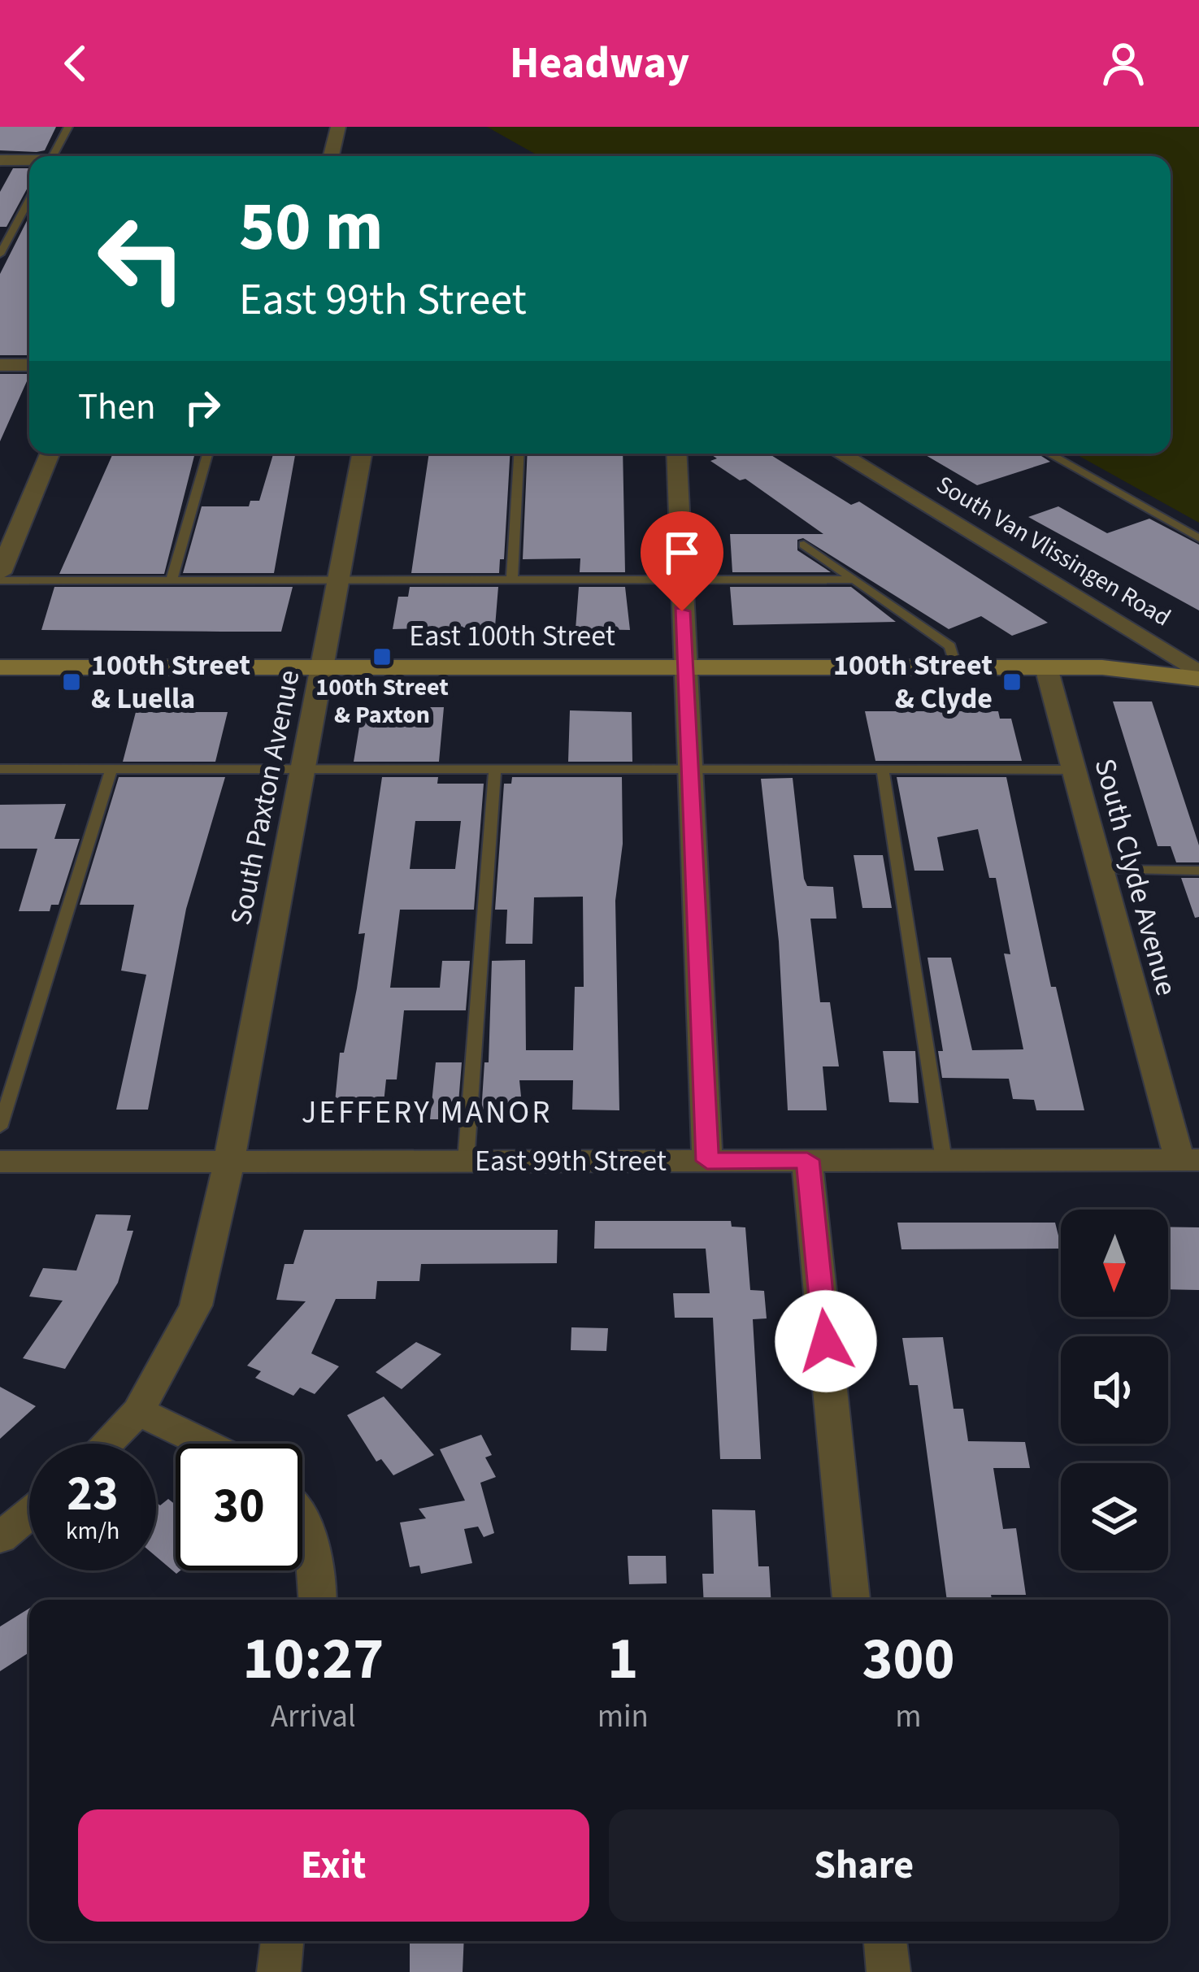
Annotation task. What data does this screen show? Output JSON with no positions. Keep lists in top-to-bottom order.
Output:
{
  "streets": {
    "main road": ["East 100th Street"],
    "street": [
      "South Van Vlissingen Road",
      "South Paxton Avenue",
      "South Clyde Avenue",
      "East 99th Street"
    ]
  },
  "crossings": [
    ["South Van Vlissingen Road", "East 100th Street"],
    ["East 100th Street", "South Paxton Avenue"],
    ["East 100th Street", "South Clyde Avenue"],
    ["South Paxton Avenue", "East 99th Street"],
    ["South Clyde Avenue", "East 99th Street"]
  ],
  "districts": ["JEFFERY MANOR"],
  "places": {
    "transit": ["100th Street & Paxton", "100th Street & Luella", "100th Street & Clyde"]
  },
  "north": "bottom",
  "page": {
    "header": "Headway",
    "turn": ["50 m", "East 99th Street"],
    "then": "Then",
    "speed": "23 km/h",
    "limit": "30",
    "eta": [
      "10:27",
      "Arrival",
      "1",
      "min",
      "300",
      "m"
    ],
    "buttons": ["Exit", "Share"]
  }
}
